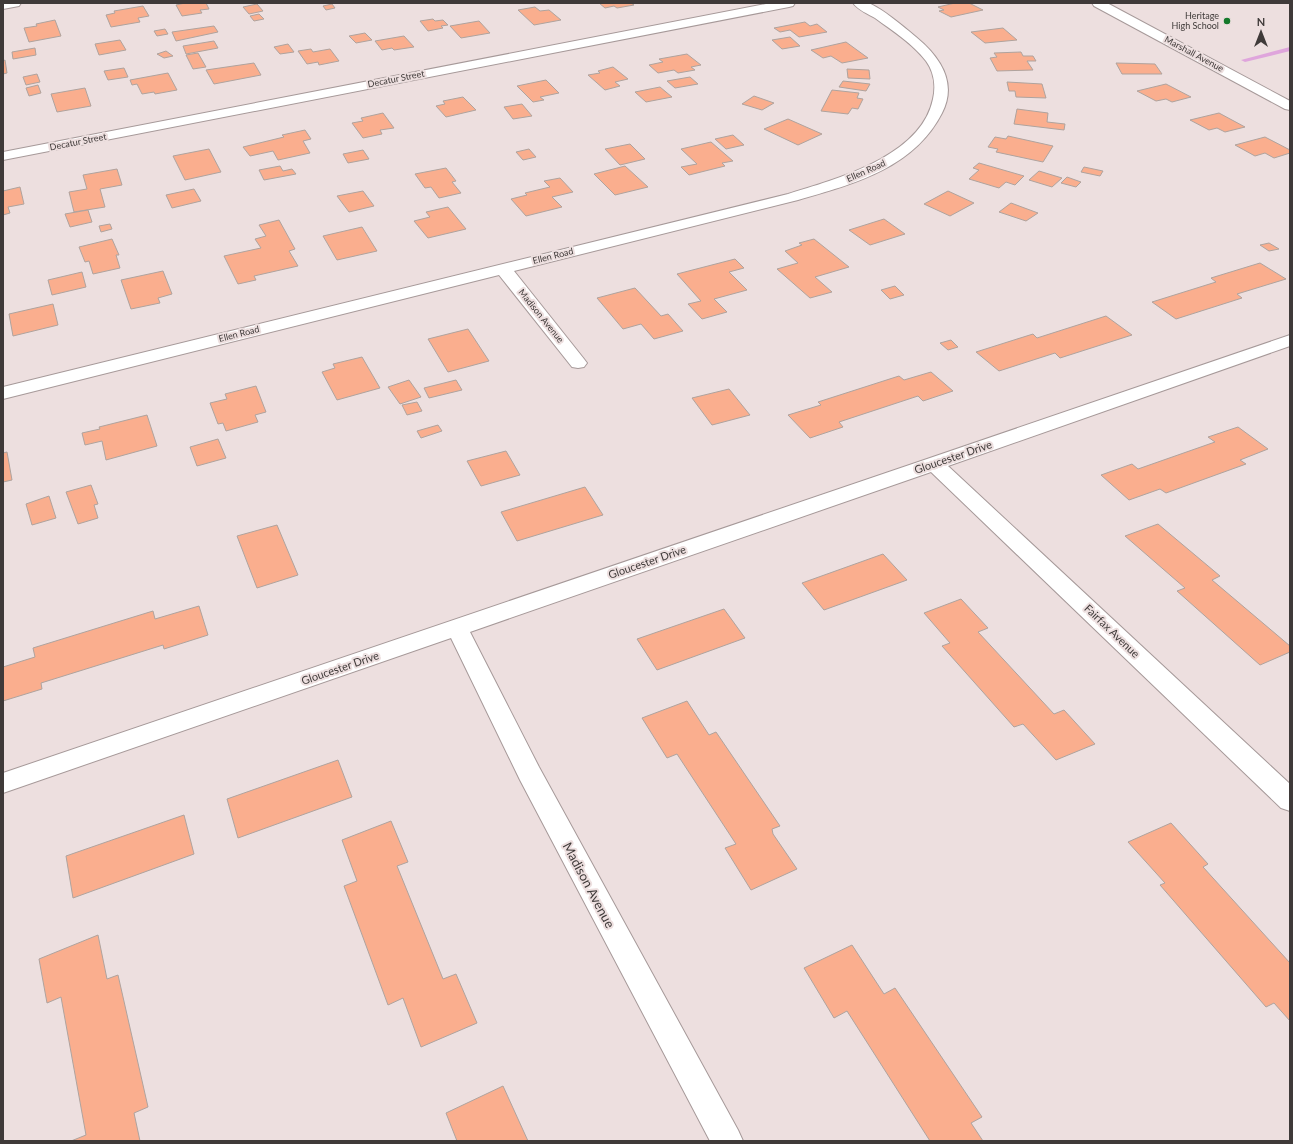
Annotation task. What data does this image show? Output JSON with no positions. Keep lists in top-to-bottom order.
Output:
{
  "streets": {
    "street": [
      "Marshall Avenue",
      "Decatur Street",
      "Ellen Road",
      "Madison Avenue",
      "Gloucester Drive",
      "Fairfax Avenue"
    ]
  },
  "crossings": [
    ["Ellen Road", "Madison Avenue"],
    ["Madison Avenue", "Gloucester Drive"],
    ["Gloucester Drive", "Fairfax Avenue"]
  ],
  "places": ["Heritage High School"],
  "north": "top"
}
